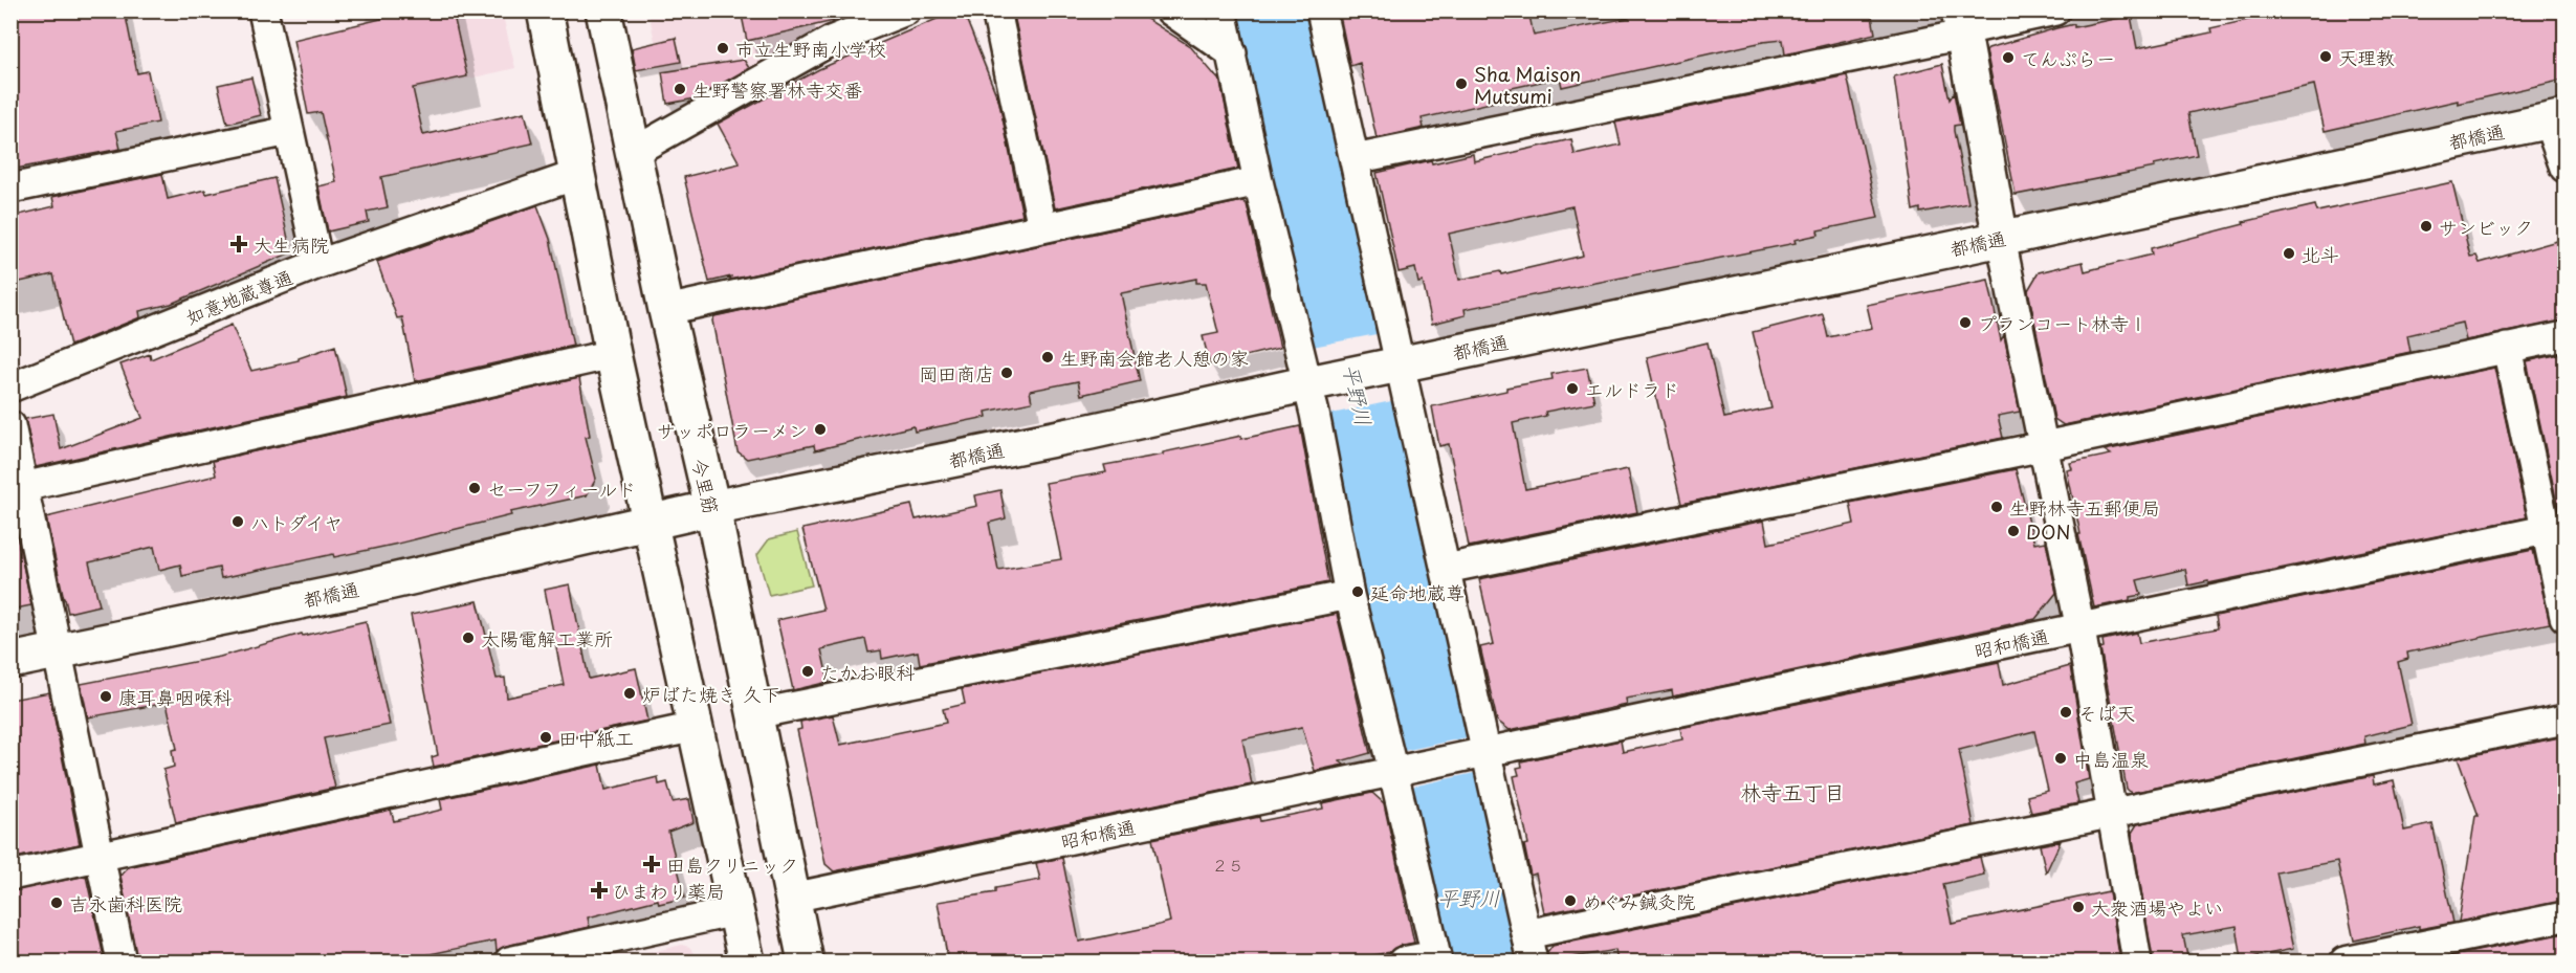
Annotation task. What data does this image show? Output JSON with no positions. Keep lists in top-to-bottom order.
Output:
{
  "streets": {
    "street": [
      "都橋通",
      "如意地蔵尊通",
      "今里筋",
      "昭和橋通"
    ]
  },
  "crossings": [
    ["都橋通", "今里筋"],
    ["今里筋", "昭和橋通"]
  ],
  "districts": ["林寺五丁目"],
  "water": ["平野川"],
  "places": {
    "other": [
      "市立生野南小学校",
      "天理教",
      "てんぷらー",
      "Sha Maison Mutsumi",
      "生野警察署林寺交番",
      "サンビック",
      "北斗",
      "プランコート林寺Ⅰ",
      "生野南会館老人憩の家",
      "岡田商店",
      "エルドラド",
      "サッポロラーメン",
      "セーフフィールド",
      "生野林寺五郵便局",
      "ハトダイヤ",
      "DON",
      "延命地蔵尊",
      "太陽電解工業所",
      "たかお眼科",
      "炉ばた焼き 久下",
      "康耳鼻咽喉科",
      "そば天",
      "田中紙工",
      "中島温泉",
      "めぐみ鍼灸院",
      "吉永歯科医院",
      "大衆酒場やよい"
    ],
    "health": ["大生病院", "田島クリニック", "ひまわり薬局"]
  },
  "house_numbers": ["２５"]
}
